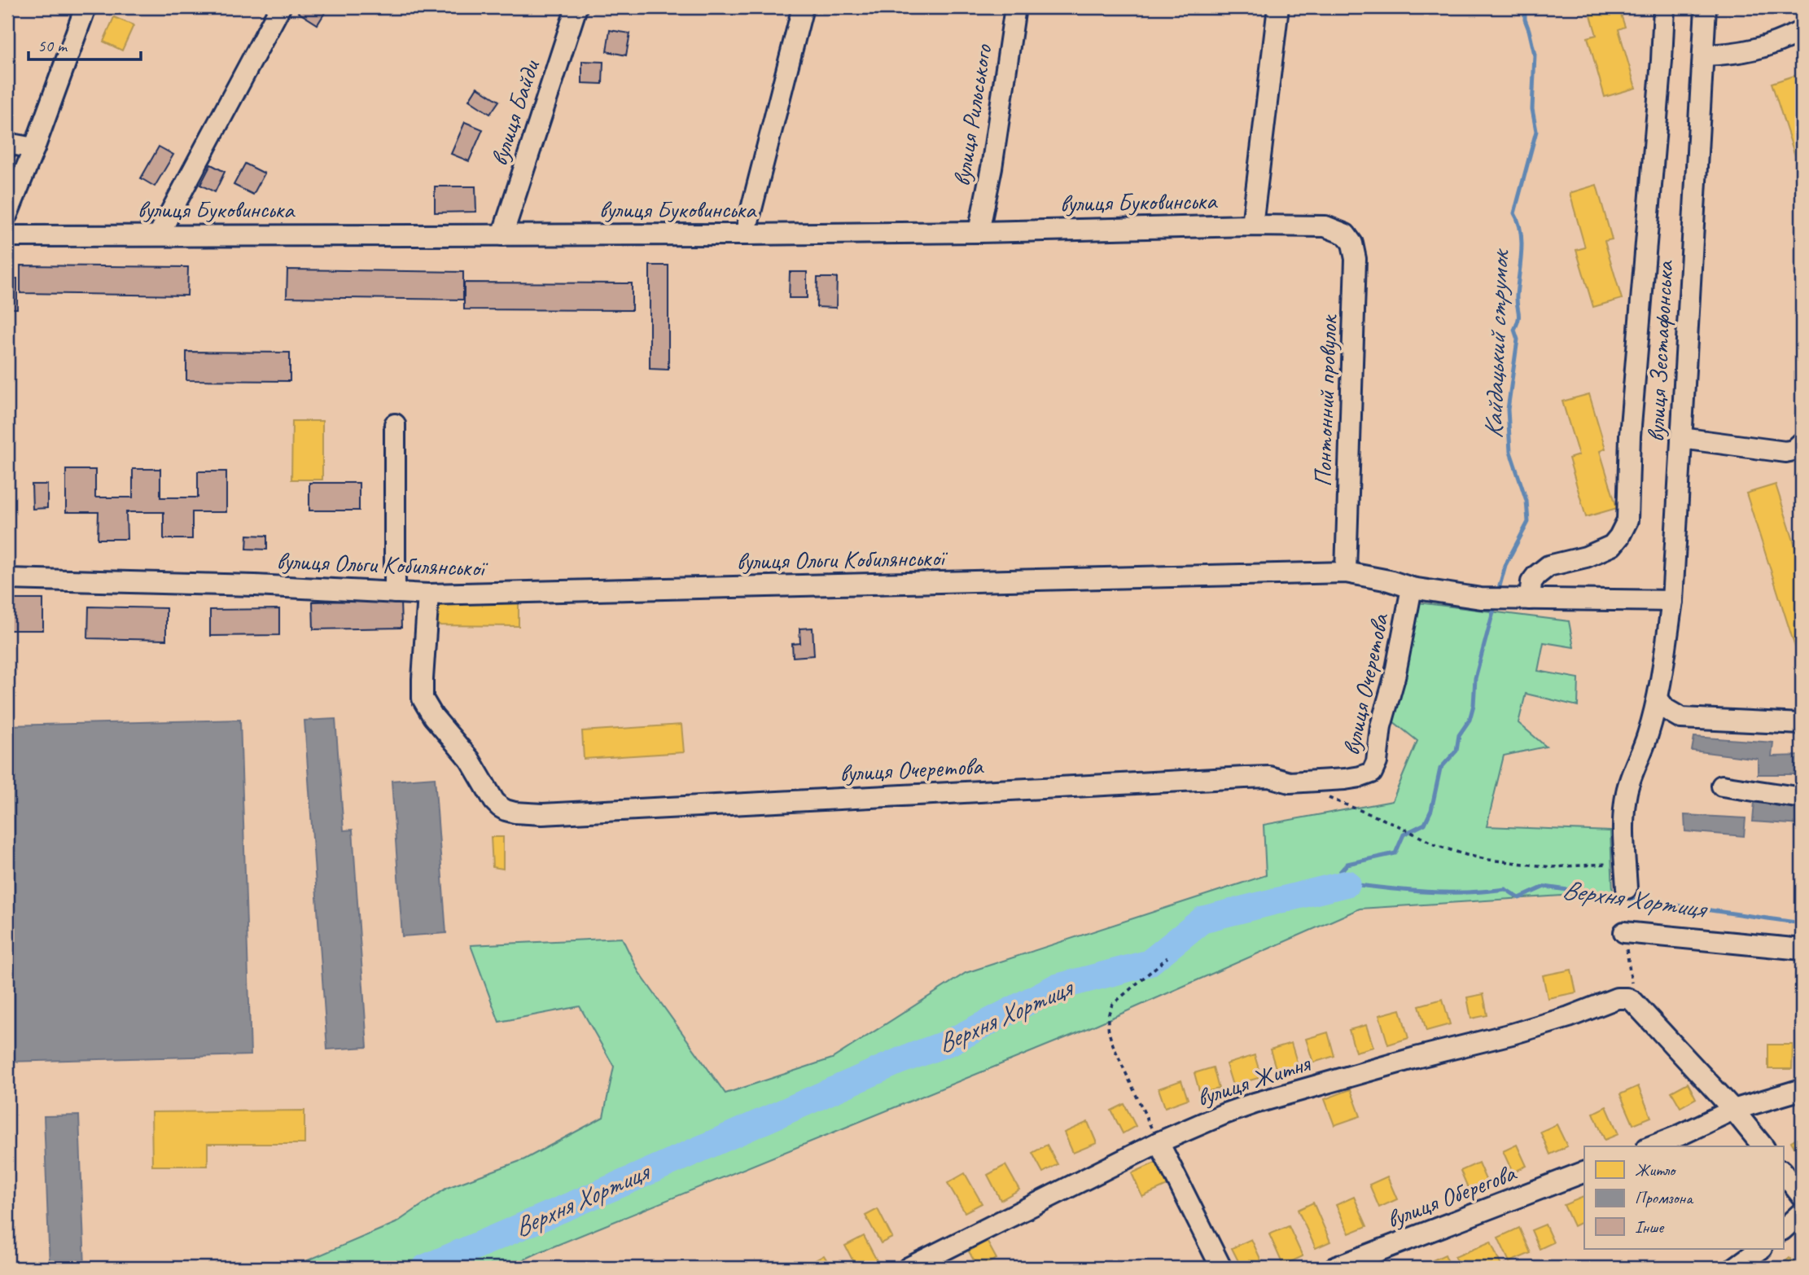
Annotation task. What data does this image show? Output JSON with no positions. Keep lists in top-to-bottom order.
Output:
{
  "streets": {
    "street": [
      "вулиця Байди",
      "вулиця Рильського",
      "вулиця Буковинська",
      "вулиця Зестафонська",
      "Понтонний провулок",
      "вулиця Ольги Кобилянської",
      "вулиця Очеретова",
      "вулиця Житня",
      "вулиця Оберегова"
    ]
  },
  "crossings": [
    ["вулиця Байди", "вулиця Буковинська"],
    ["вулиця Рильського", "вулиця Буковинська"],
    ["вулиця Буковинська", "Понтонний провулок"],
    ["вулиця Зестафонська", "вулиця Ольги Кобилянської"],
    ["Понтонний провулок", "вулиця Ольги Кобилянської"],
    ["вулиця Ольги Кобилянської", "вулиця Очеретова"]
  ],
  "water": ["Кайдацький струмок", "Верхня Хортиця"],
  "legend": ["Житло", "Промзона", "Інше"],
  "scale_bar": "50 m"
}
